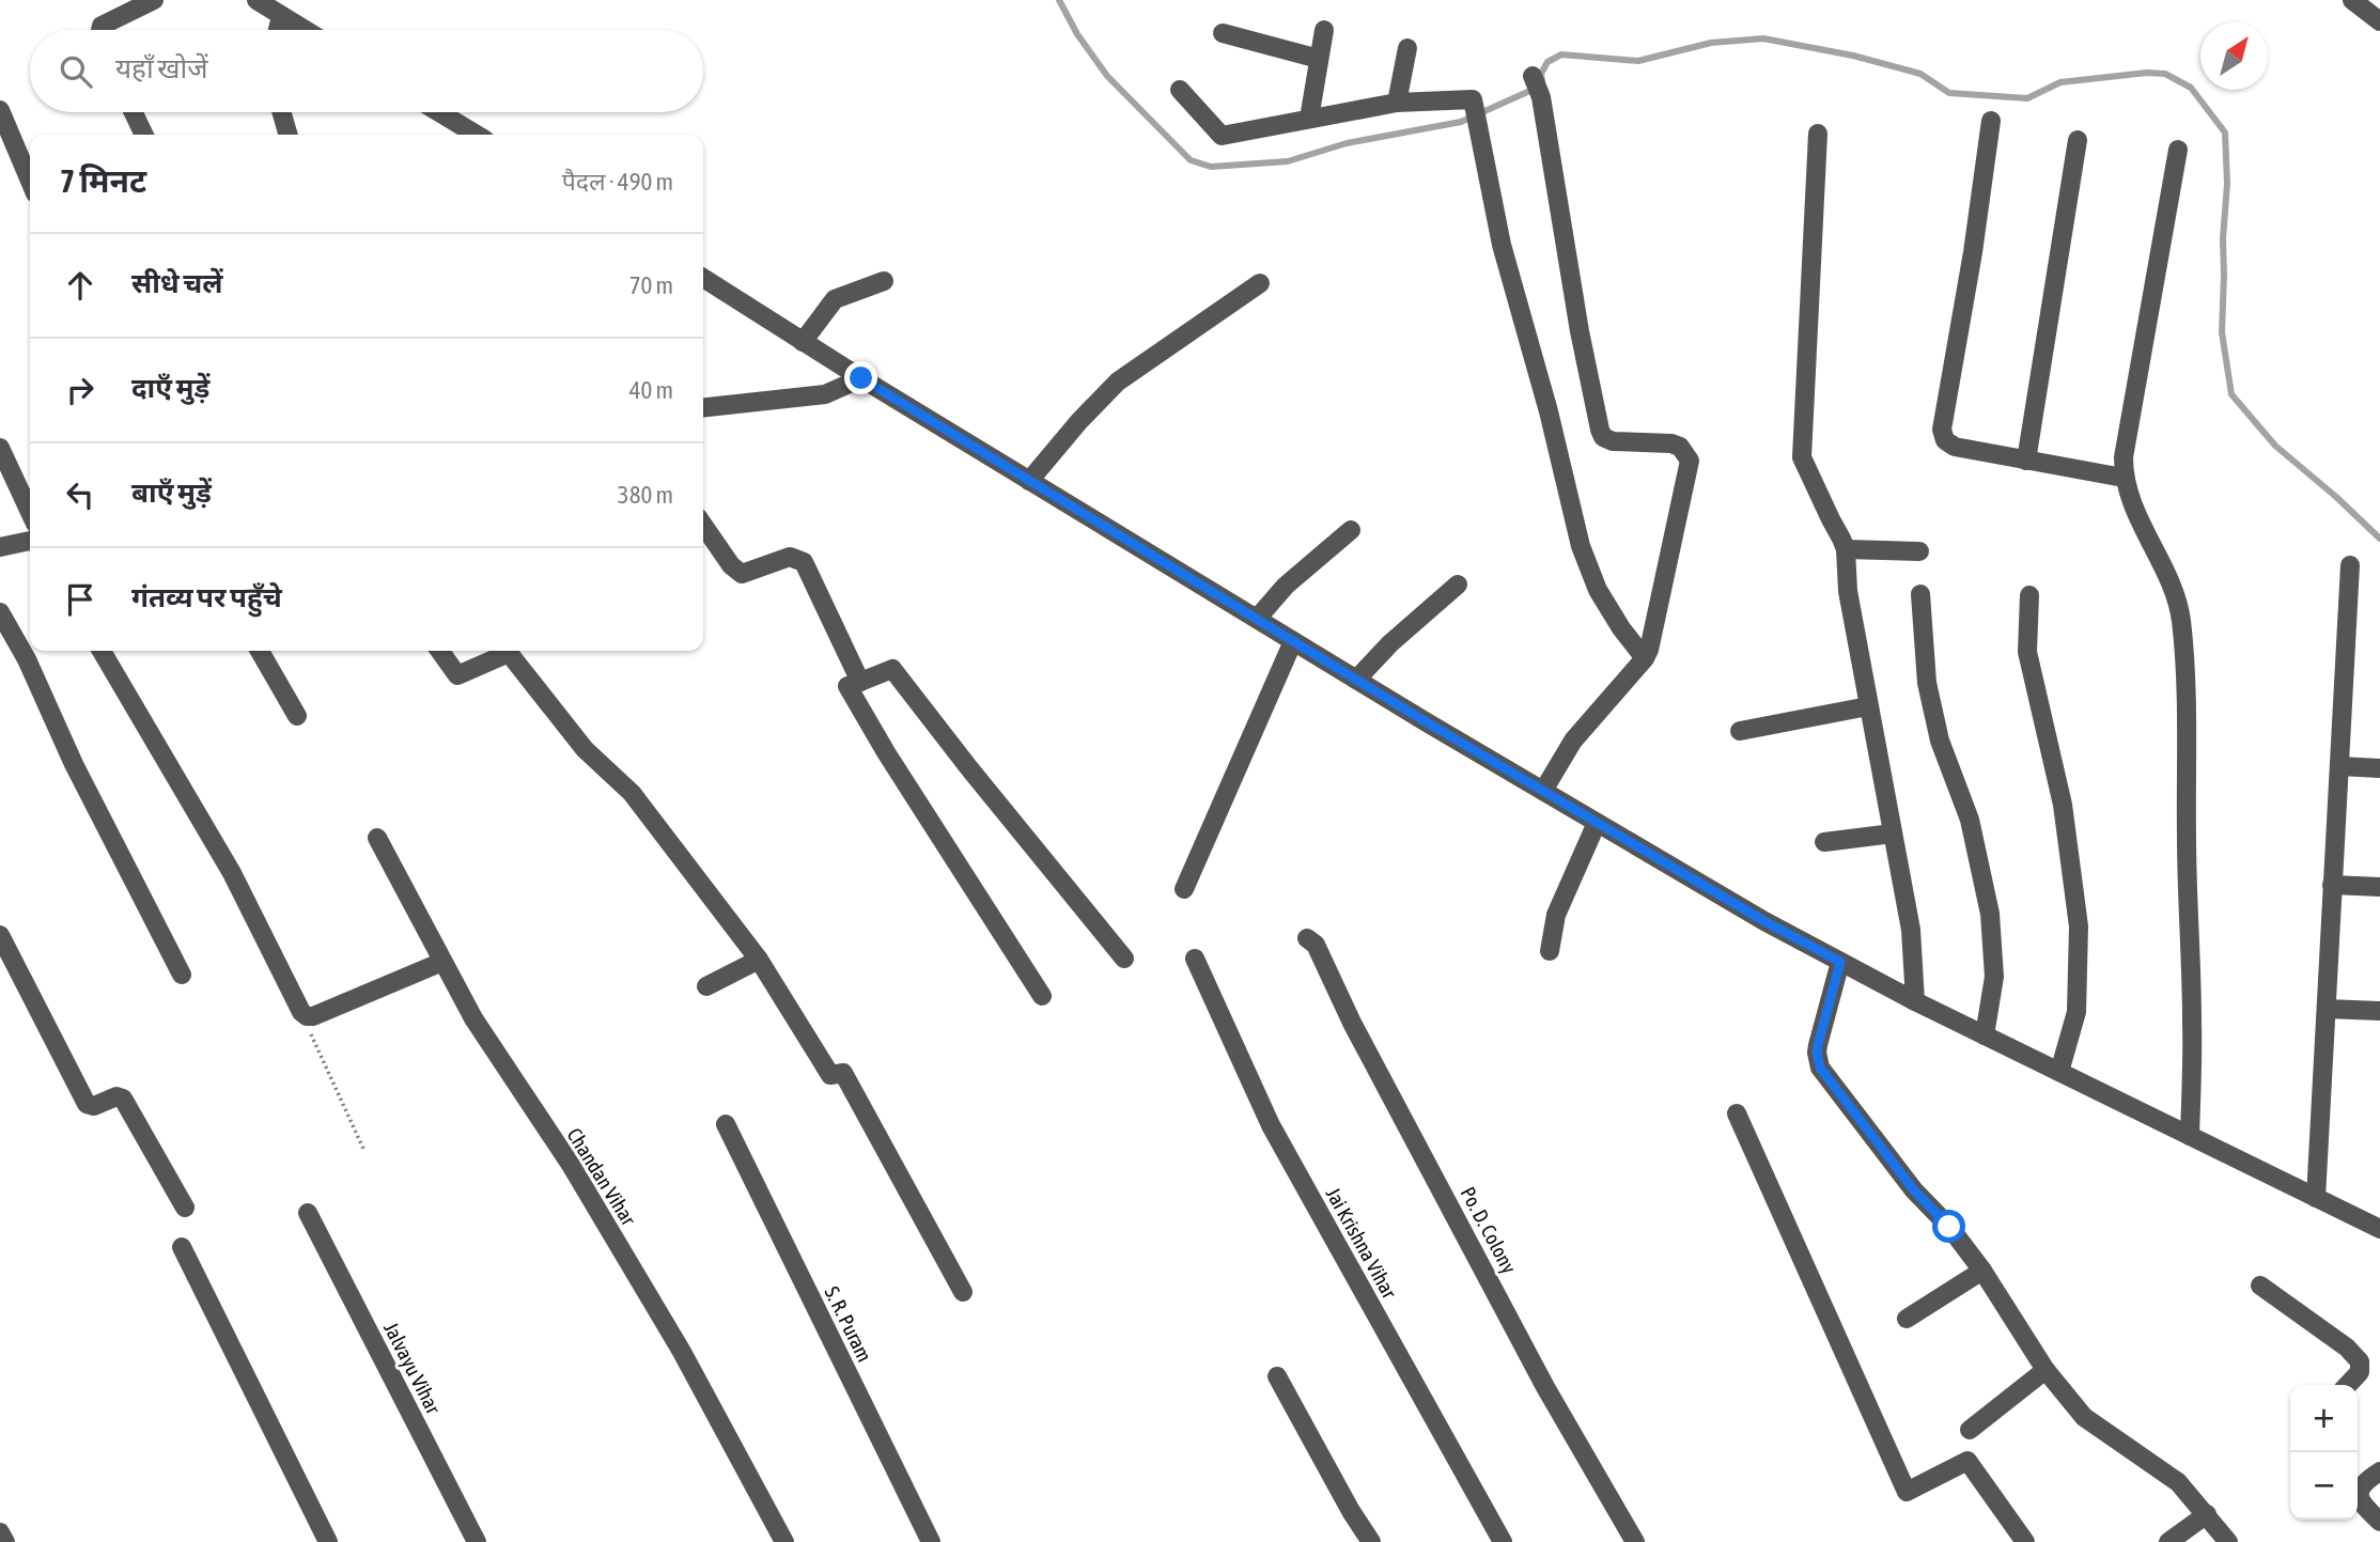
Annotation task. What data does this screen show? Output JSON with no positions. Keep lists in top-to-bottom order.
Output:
{
  "streets": {
    "street": [
      "Chandan Vihar",
      "Po. D. Colony",
      "Jai Krishna Vihar",
      "S. R. Puram",
      "Jalvayu Vihar"
    ]
  },
  "north": "top right",
  "page": {
    "search": "यहाँ खोजें",
    "heading": ["7 मिनट", "पैदल · 490 m"],
    "list": [
      ["सीधे चलें", "70 m"],
      ["दाएँ मुड़ें", "40 m"],
      ["बाएँ मुड़ें", "380 m"],
      "गंतव्य पर पहुँचे"
    ],
    "map_buttons": ["+", "−"]
  }
}
